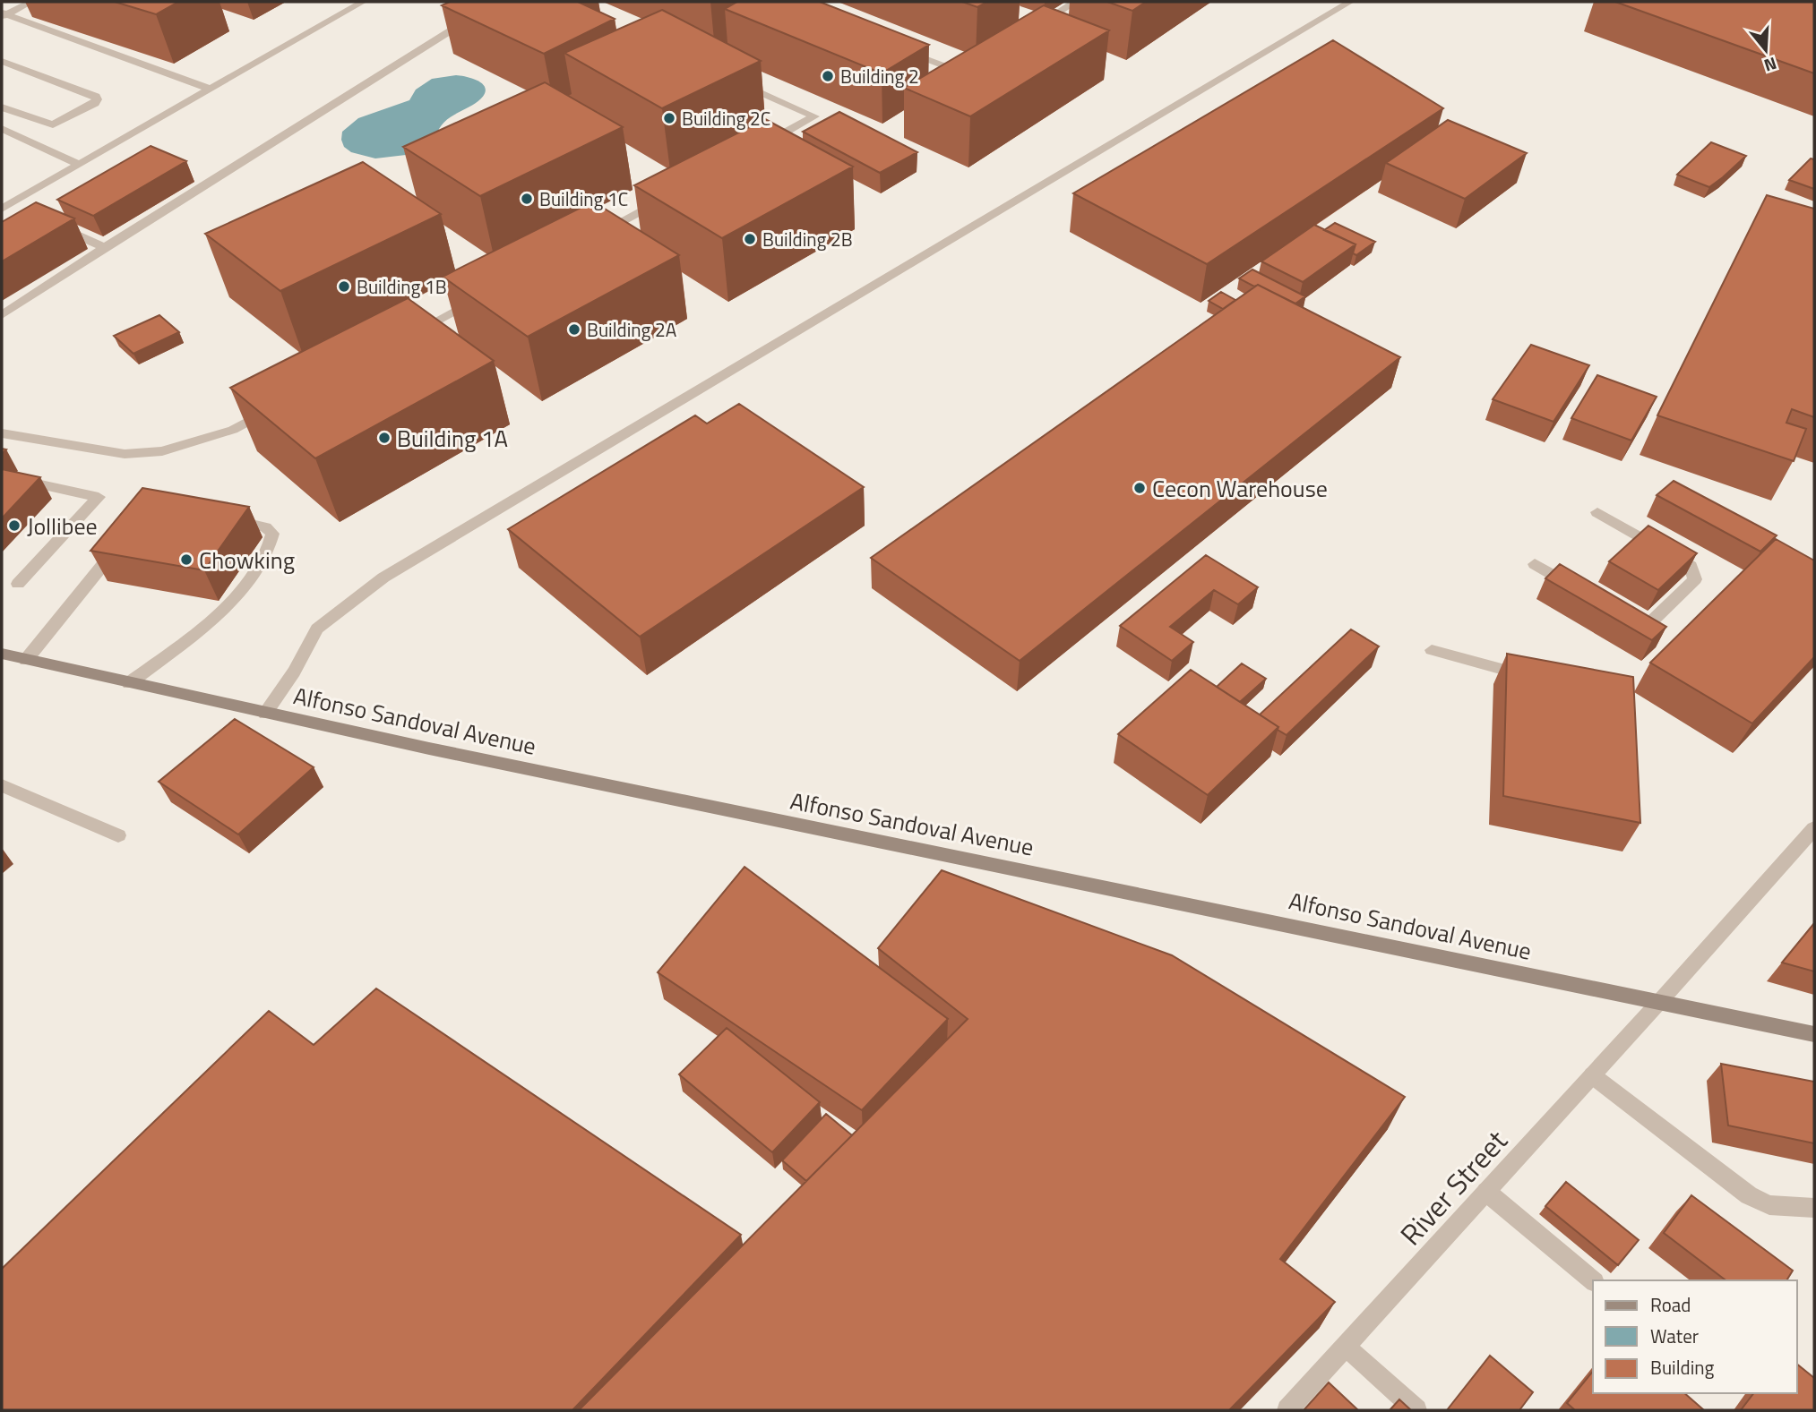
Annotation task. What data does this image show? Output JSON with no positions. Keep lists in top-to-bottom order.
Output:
{
  "streets": {
    "main road": ["Alfonso Sandoval Avenue"],
    "street": ["River Street"]
  },
  "crossings": [
    ["Alfonso Sandoval Avenue", "River Street"]
  ],
  "places": [
    "Building 2",
    "Building 2C",
    "Building 1C",
    "Building 2B",
    "Building 1B",
    "Building 2A",
    "Building 1A",
    "Cecon Warehouse",
    "Jollibee",
    "Chowking"
  ],
  "legend": ["Road", "Water", "Building"],
  "north": "bottom"
}
